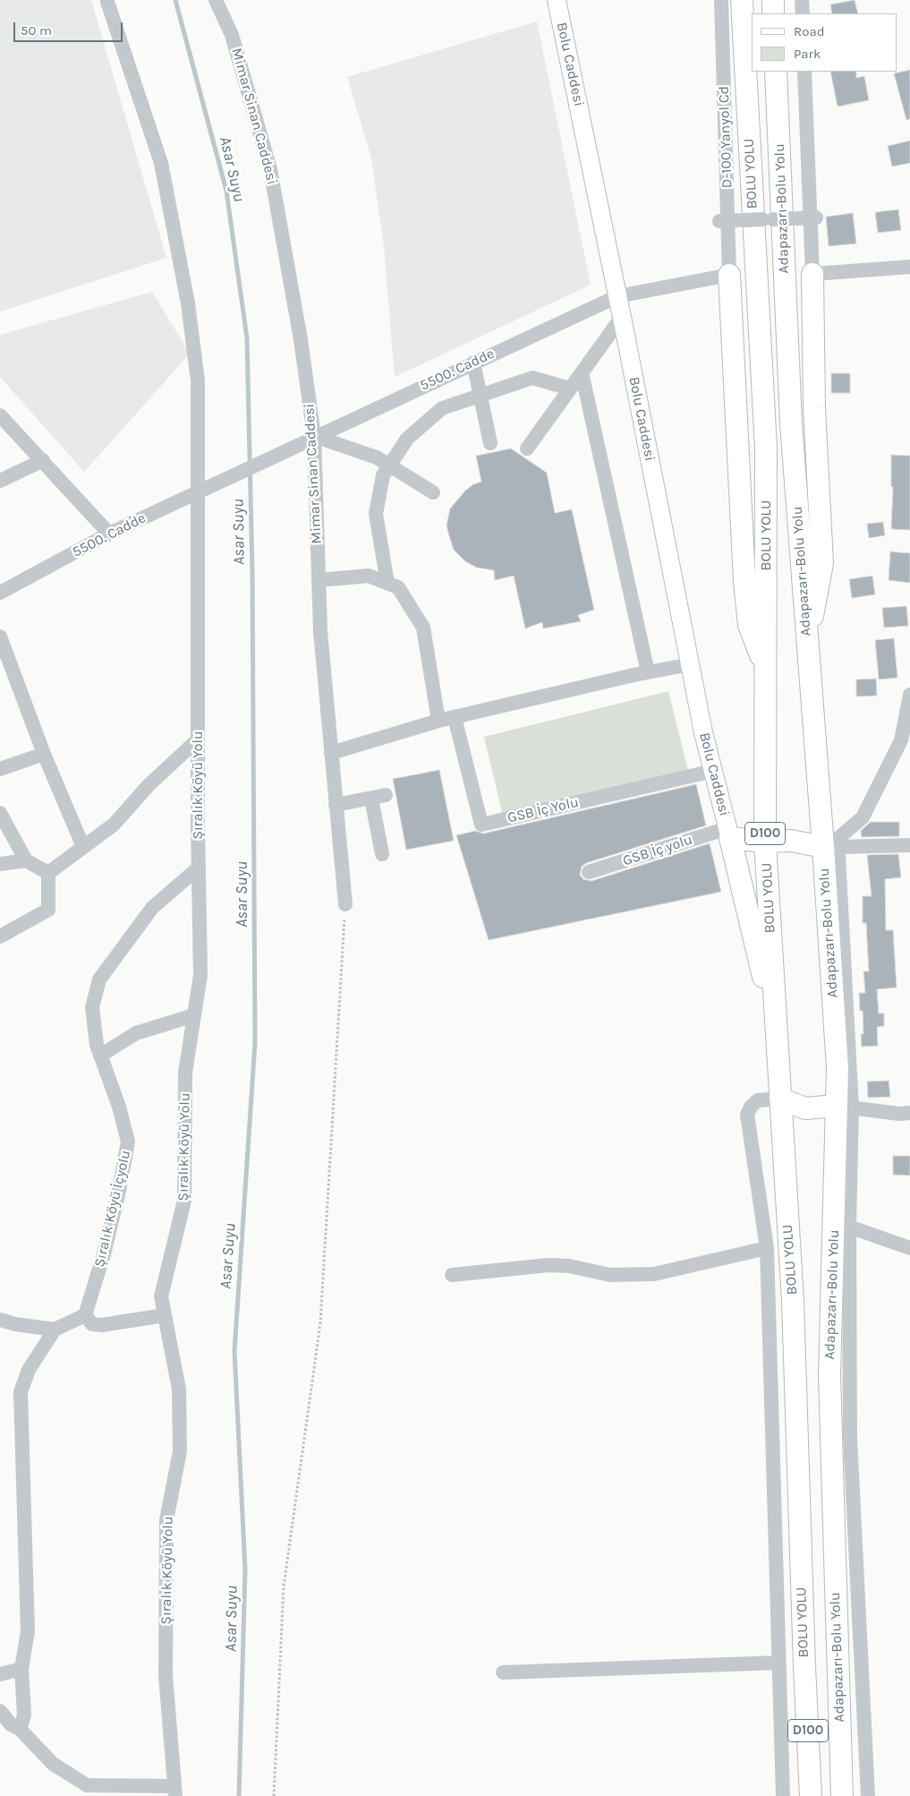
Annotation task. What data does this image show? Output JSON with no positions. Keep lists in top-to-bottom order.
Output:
{
  "streets": {
    "highway": ["BOLU YOLU", "Adapazarı-Bolu Yolu", "D100"],
    "main road": ["Bolu Caddesi"],
    "street": [
      "Mimar Sinan Caddesi",
      "D-100 Yanyol Cd",
      "5500. Cadde",
      "Şıralık Köyü Yolu",
      "GSB İç Yolu",
      "GSB İç yolu",
      "Şıralık Köyü İçyolu"
    ]
  },
  "crossings": [
    ["Bolu Caddesi", "5500. Cadde"],
    ["Bolu Caddesi", "GSB İç Yolu"],
    ["Bolu Caddesi", "GSB İç yolu"],
    ["Mimar Sinan Caddesi", "5500. Cadde"],
    ["D-100 Yanyol Cd", "5500. Cadde"],
    ["5500. Cadde", "Şıralık Köyü Yolu"],
    ["Şıralık Köyü Yolu", "Şıralık Köyü İçyolu"]
  ],
  "water": ["Asar Suyu"],
  "legend": ["Road", "Park"],
  "scale_bar": "50 m"
}
